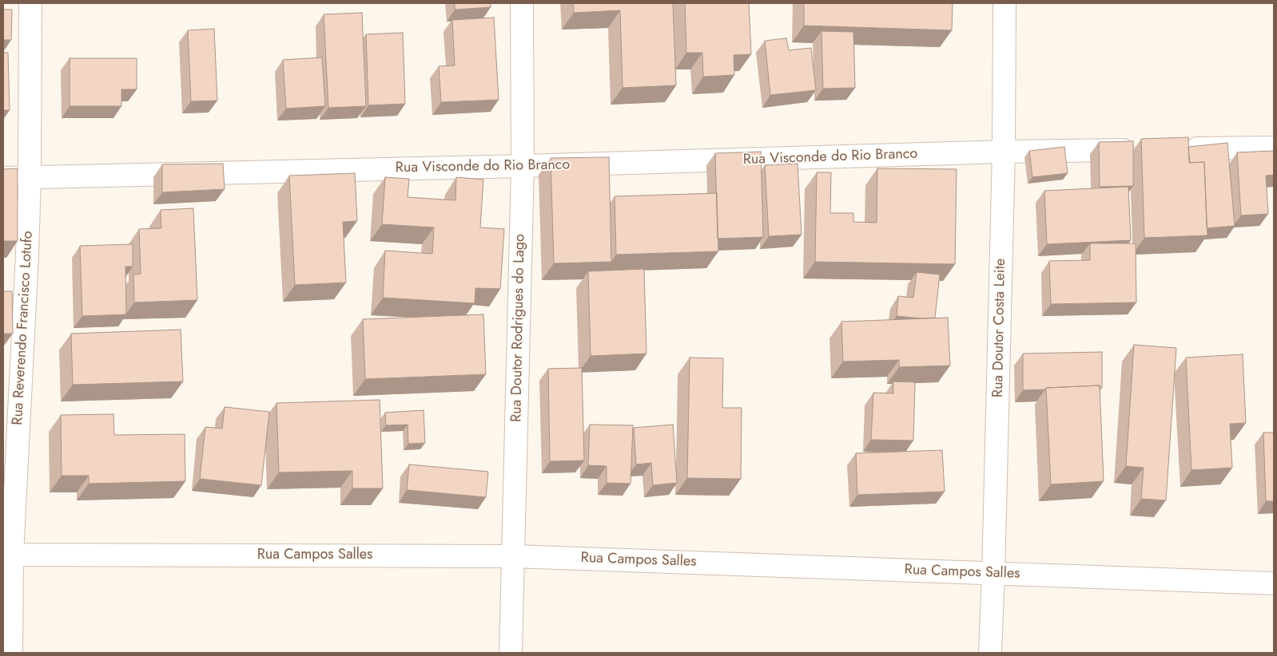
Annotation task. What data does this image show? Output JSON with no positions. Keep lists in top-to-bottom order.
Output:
{
  "streets": {
    "street": [
      "Rua Visconde do Rio Branco",
      "Rua Reverendo Francisco Lotufo",
      "Rua Doutor Rodrigues do Lago",
      "Rua Doutor Costa Leite",
      "Rua Campos Salles"
    ]
  },
  "crossings": [
    ["Rua Visconde do Rio Branco", "Rua Reverendo Francisco Lotufo"],
    ["Rua Visconde do Rio Branco", "Rua Doutor Rodrigues do Lago"],
    ["Rua Visconde do Rio Branco", "Rua Doutor Costa Leite"],
    ["Rua Reverendo Francisco Lotufo", "Rua Campos Salles"],
    ["Rua Doutor Rodrigues do Lago", "Rua Campos Salles"],
    ["Rua Doutor Costa Leite", "Rua Campos Salles"]
  ]
}
